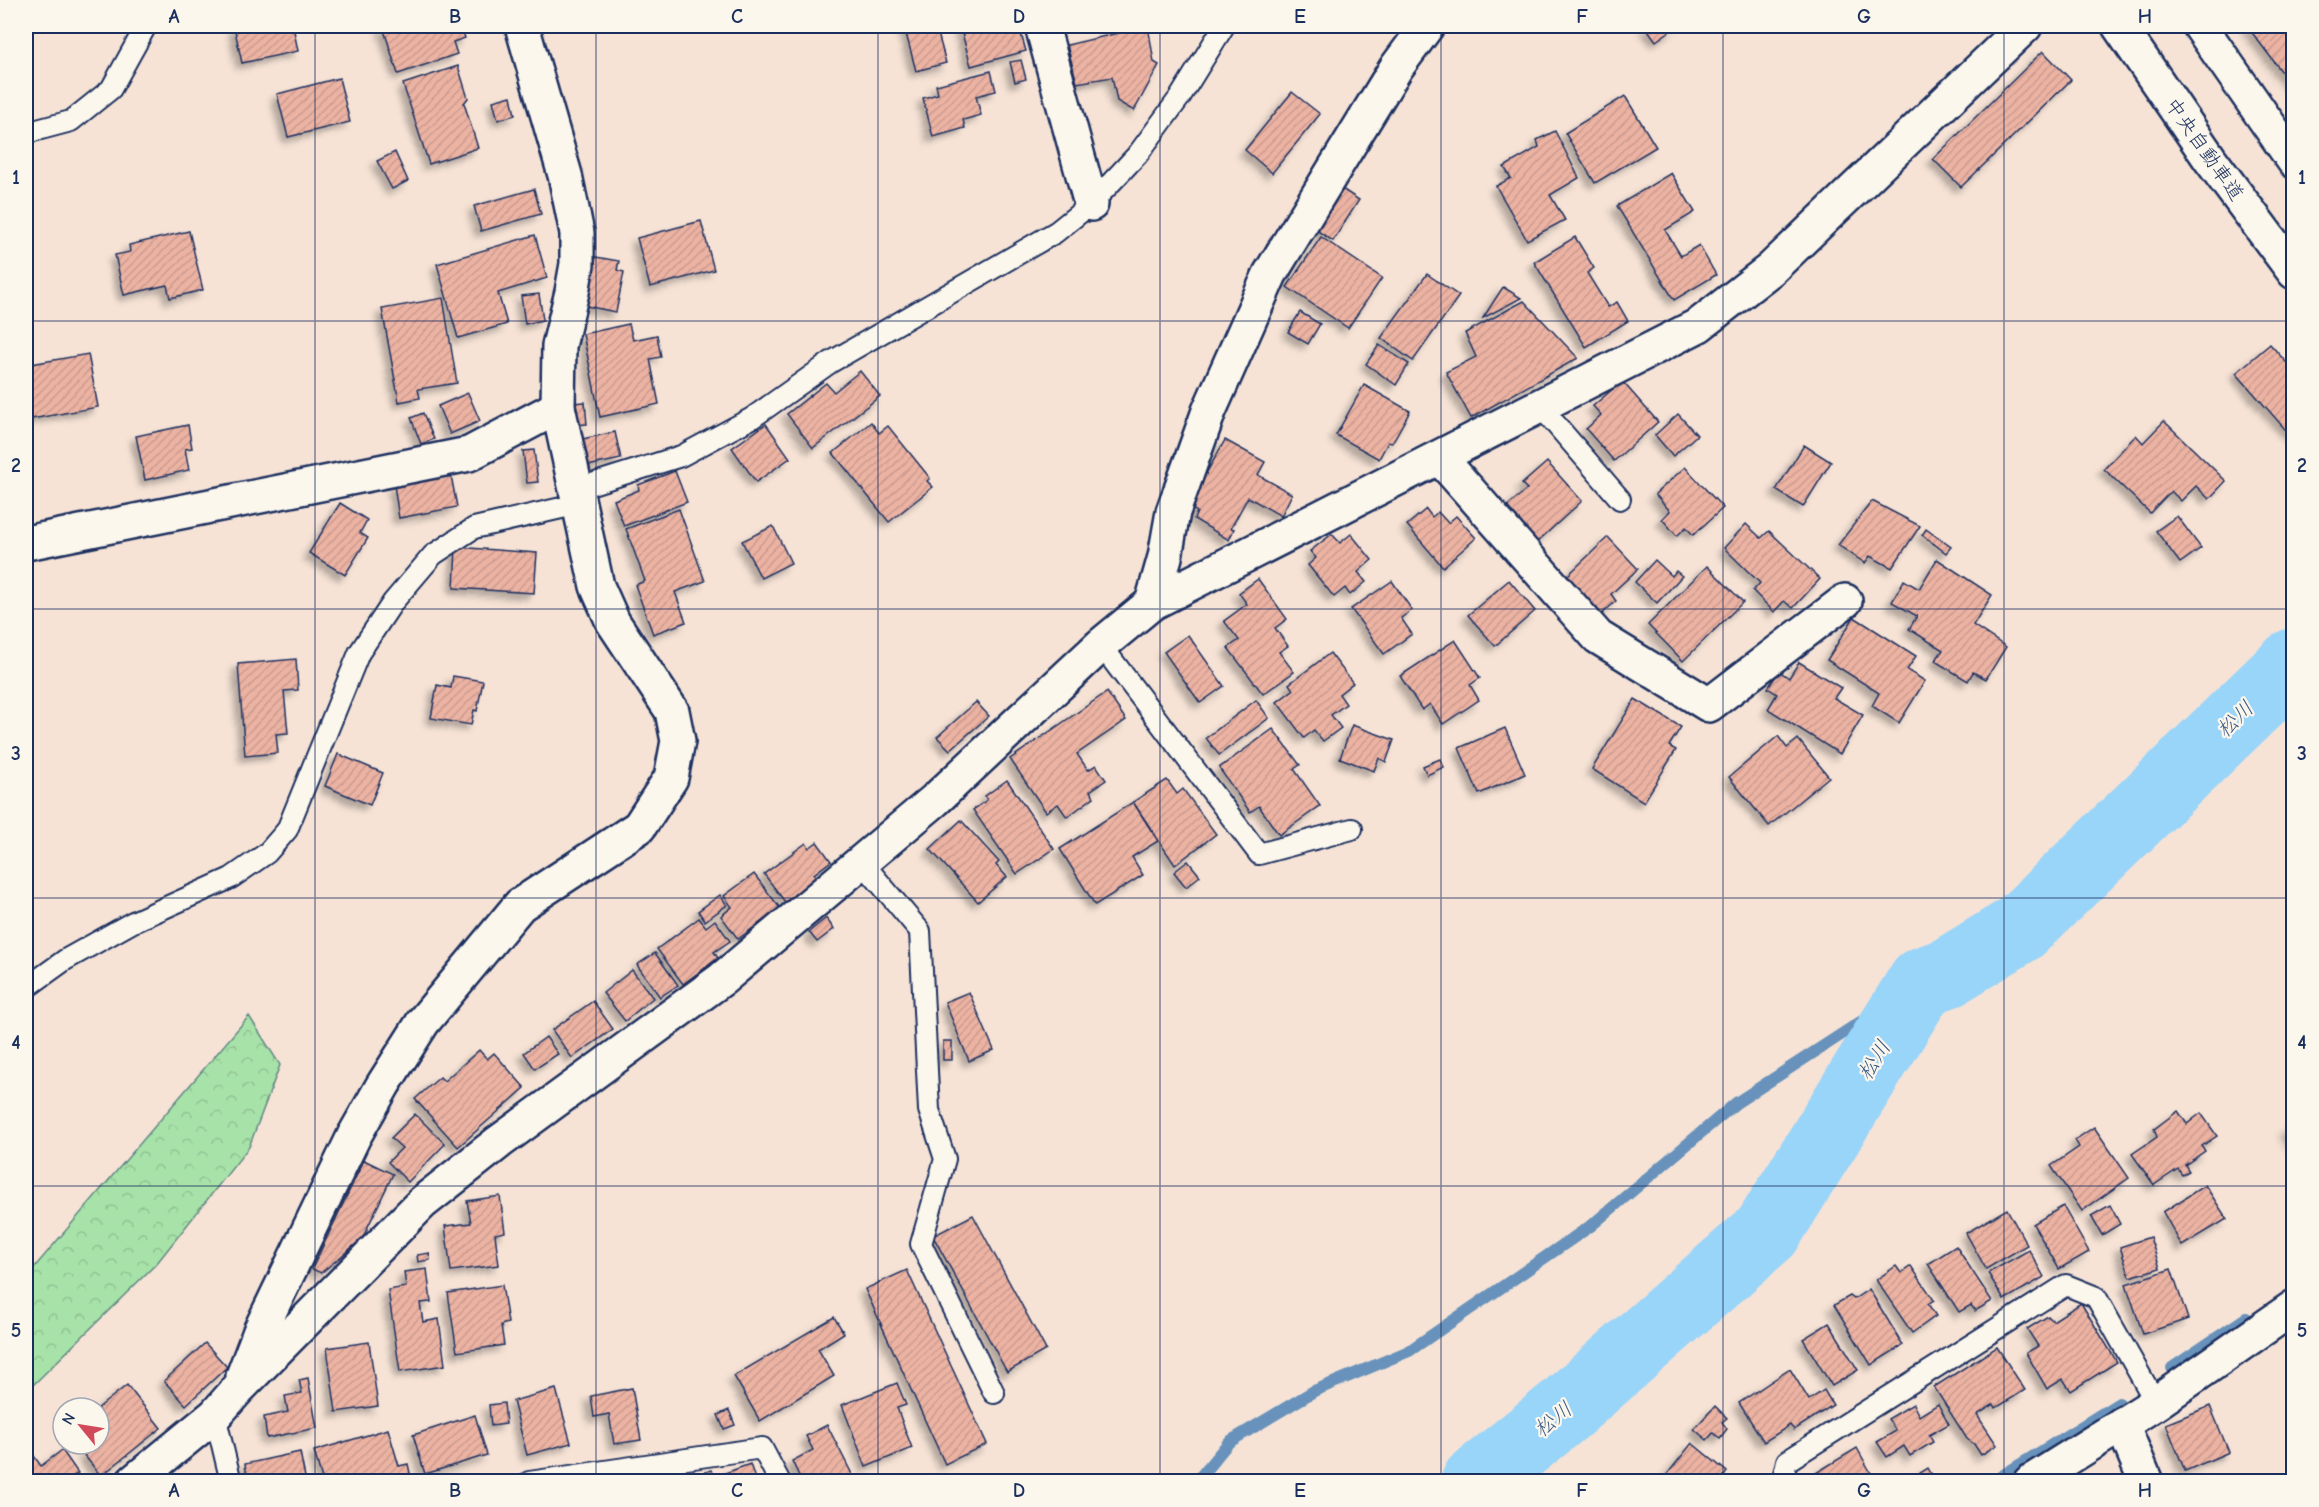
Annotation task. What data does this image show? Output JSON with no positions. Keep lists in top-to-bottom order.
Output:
{
  "streets": {
    "main road": ["中央自動車道"]
  },
  "water": ["松川"],
  "north": "top left",
  "grid": {
    "columns": [
      "A",
      "B",
      "C",
      "D",
      "E",
      "F",
      "G",
      "H"
    ],
    "rows": [
      "1",
      "2",
      "3",
      "4",
      "5"
    ]
  }
}
